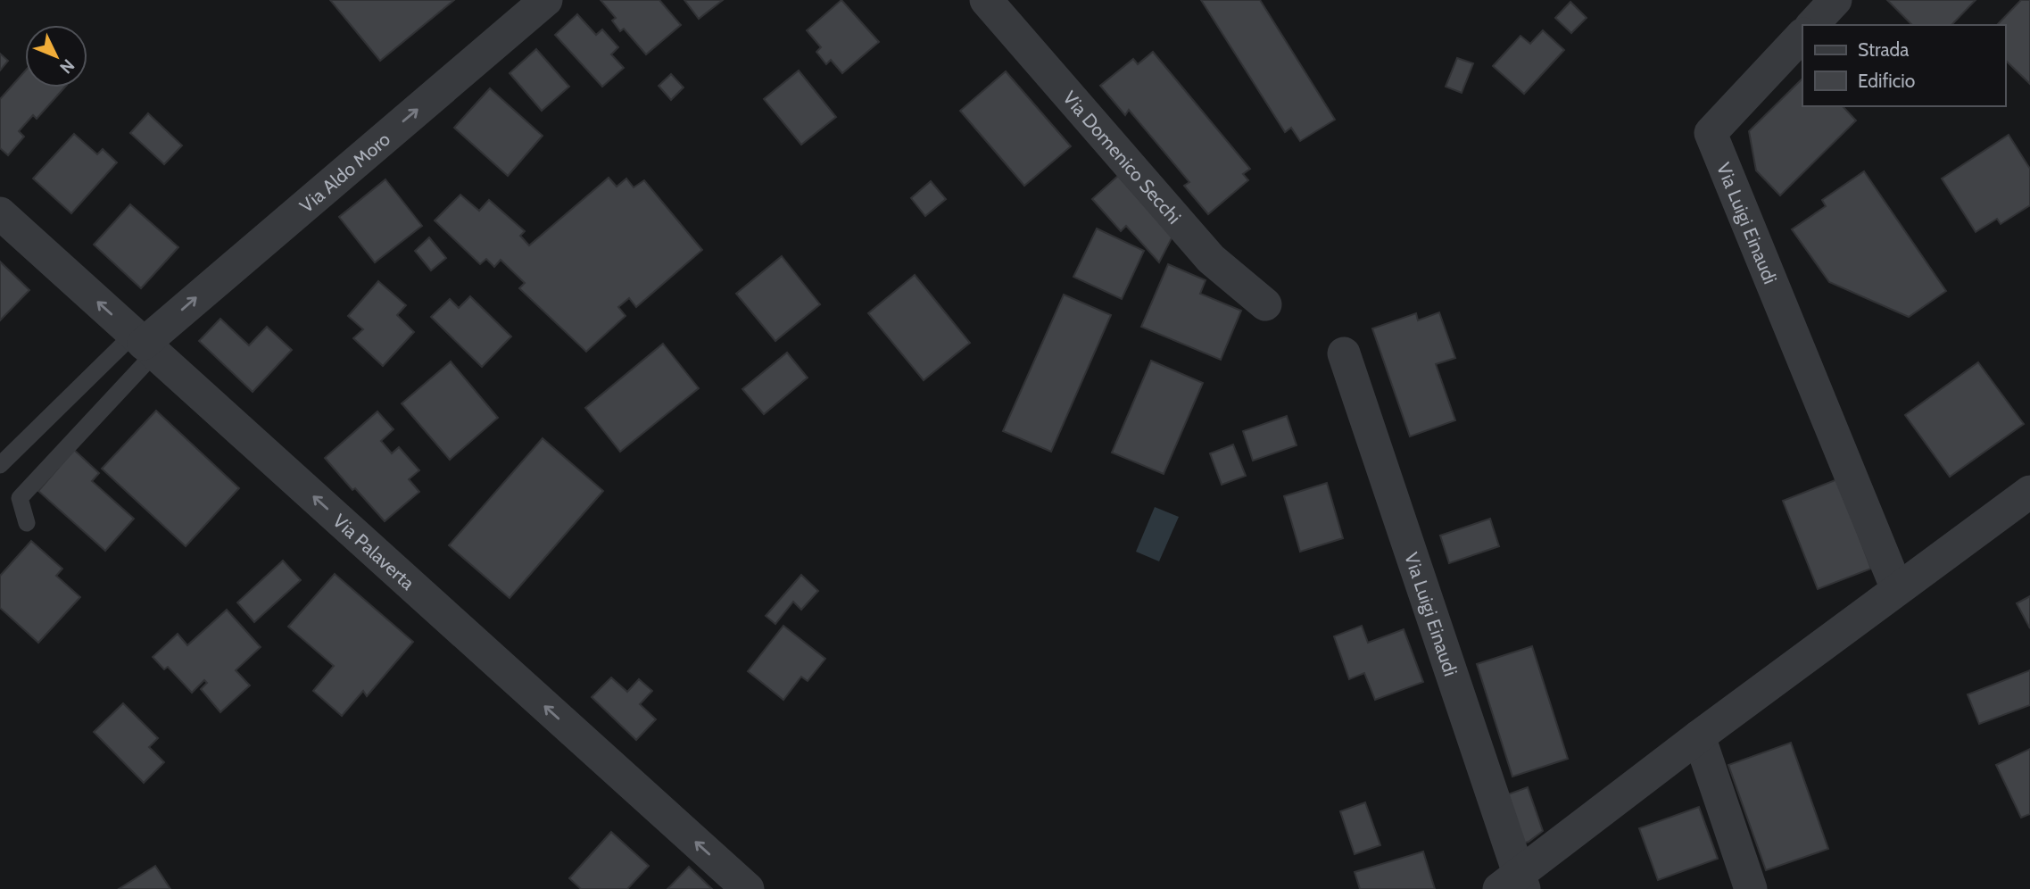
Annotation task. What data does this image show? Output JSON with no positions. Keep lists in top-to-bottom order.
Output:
{
  "streets": {
    "street": [
      "Via Domenico Secchi",
      "Via Aldo Moro",
      "Via Luigi Einaudi",
      "Via Palaverta"
    ]
  },
  "crossings": [
    ["Via Aldo Moro", "Via Palaverta"]
  ],
  "one_way": ["Via Aldo Moro", "Via Palaverta"],
  "legend": ["Strada", "Edificio"],
  "north": "bottom right"
}
